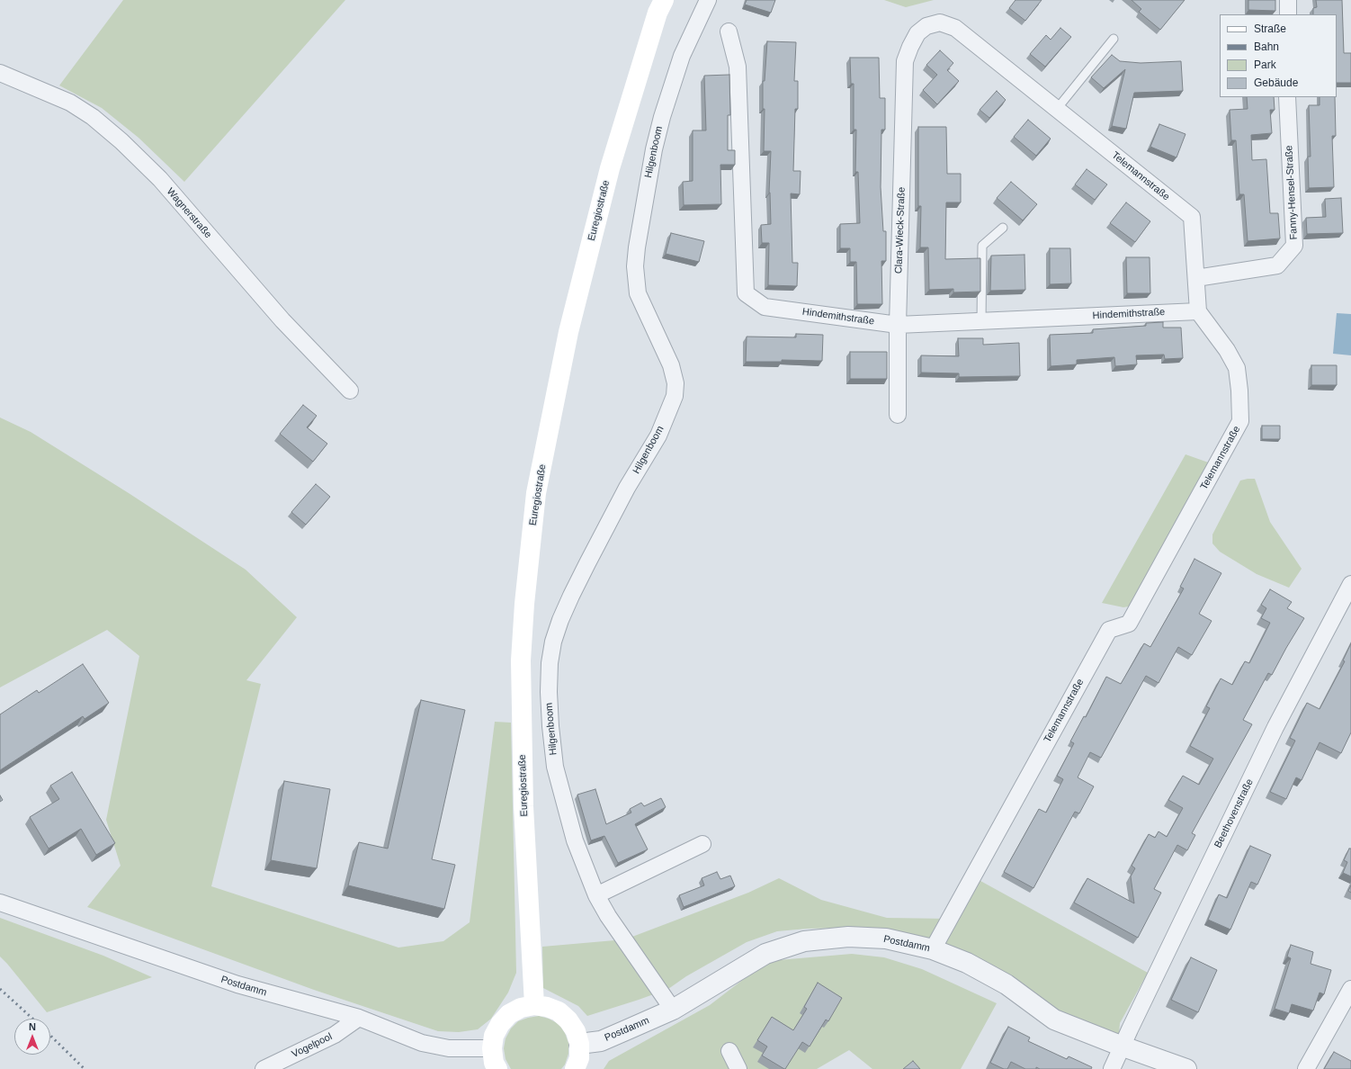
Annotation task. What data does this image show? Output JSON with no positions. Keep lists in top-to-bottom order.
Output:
{
  "streets": {
    "main road": ["Euregiostraße"],
    "street": [
      "Hilgenboom",
      "Telemannstraße",
      "Fanny-Hensel-Straße",
      "Wagnerstraße",
      "Clara-Wieck-Straße",
      "Hindemithstraße",
      "Beethovenstraße",
      "Postdamm",
      "Vogelpool"
    ]
  },
  "crossings": [
    ["Hilgenboom", "Postdamm"],
    ["Telemannstraße", "Fanny-Hensel-Straße"],
    ["Telemannstraße", "Clara-Wieck-Straße"],
    ["Telemannstraße", "Hindemithstraße"],
    ["Telemannstraße", "Postdamm"],
    ["Clara-Wieck-Straße", "Hindemithstraße"],
    ["Beethovenstraße", "Postdamm"],
    ["Postdamm", "Vogelpool"]
  ],
  "legend": [
    "Straße",
    "Bahn",
    "Park",
    "Gebäude"
  ],
  "north": "top"
}
